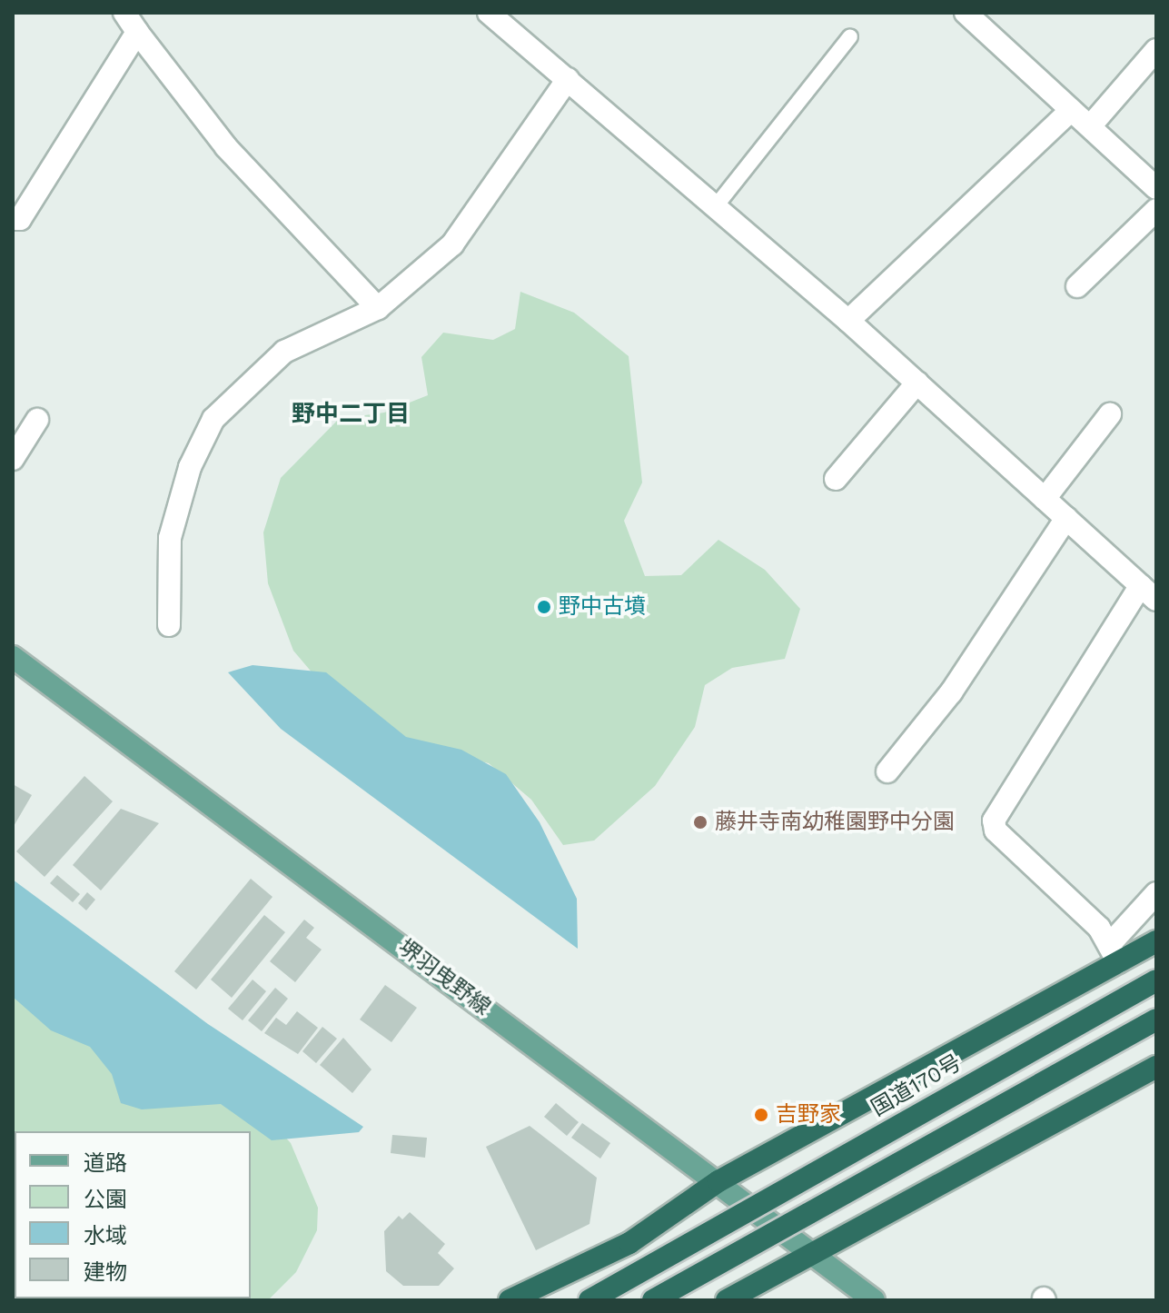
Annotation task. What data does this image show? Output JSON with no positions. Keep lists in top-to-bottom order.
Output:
{
  "streets": {
    "highway": ["国道170号"],
    "main road": ["堺羽曳野線"]
  },
  "districts": ["野中二丁目"],
  "places": ["野中古墳", "藤井寺南幼稚園野中分園", "吉野家"],
  "legend": [
    "道路",
    "公園",
    "水域",
    "建物"
  ]
}
